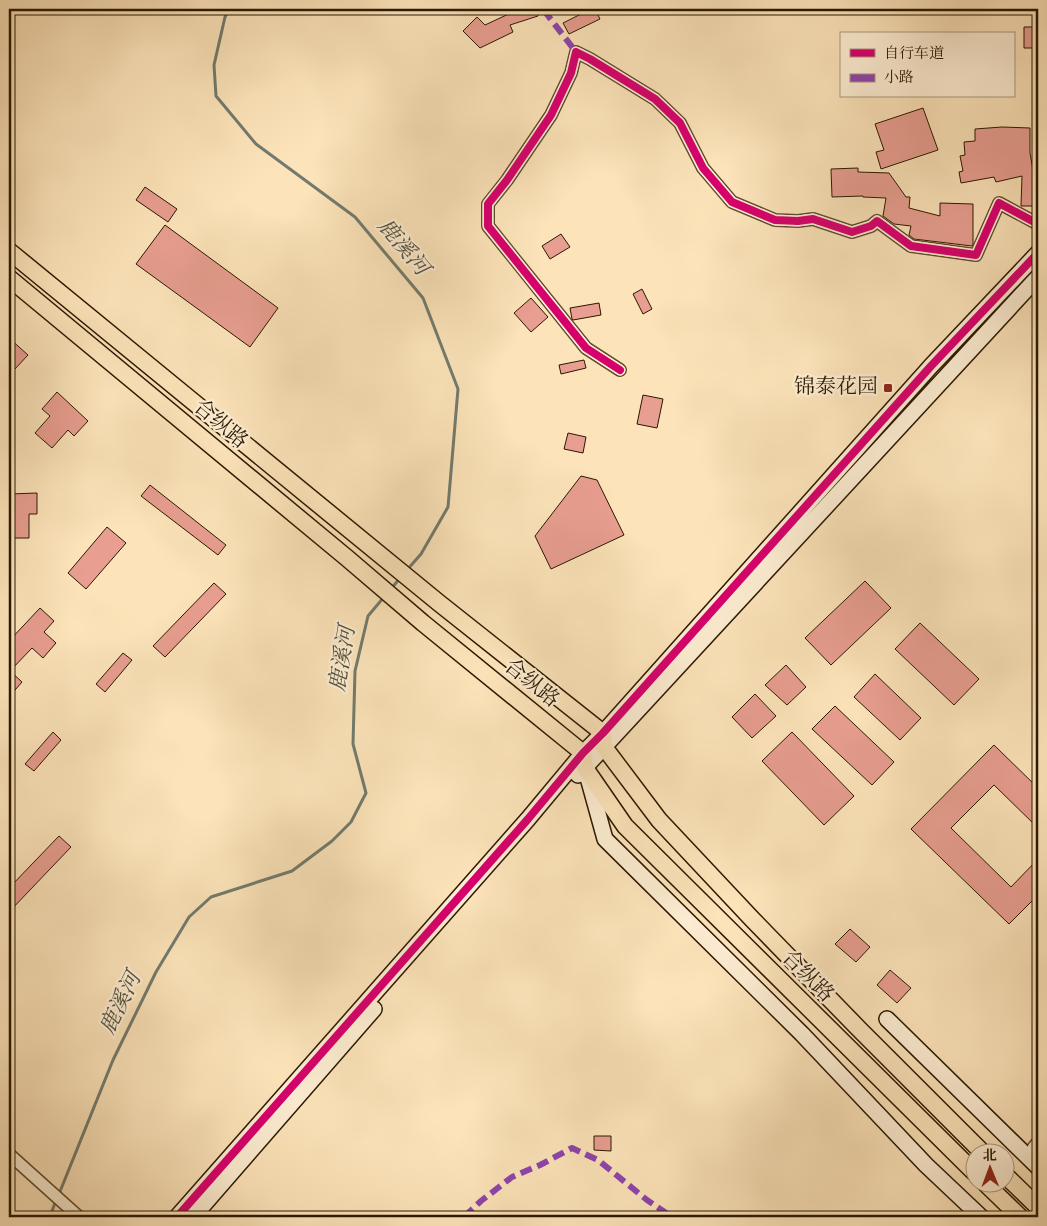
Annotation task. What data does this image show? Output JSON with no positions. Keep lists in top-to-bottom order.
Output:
{
  "streets": {
    "main road": ["合纵路"]
  },
  "water": ["鹿溪河"],
  "places": {
    "transit": ["锦泰花园"]
  },
  "legend": ["自行车道", "小路"],
  "north": "top"
}
